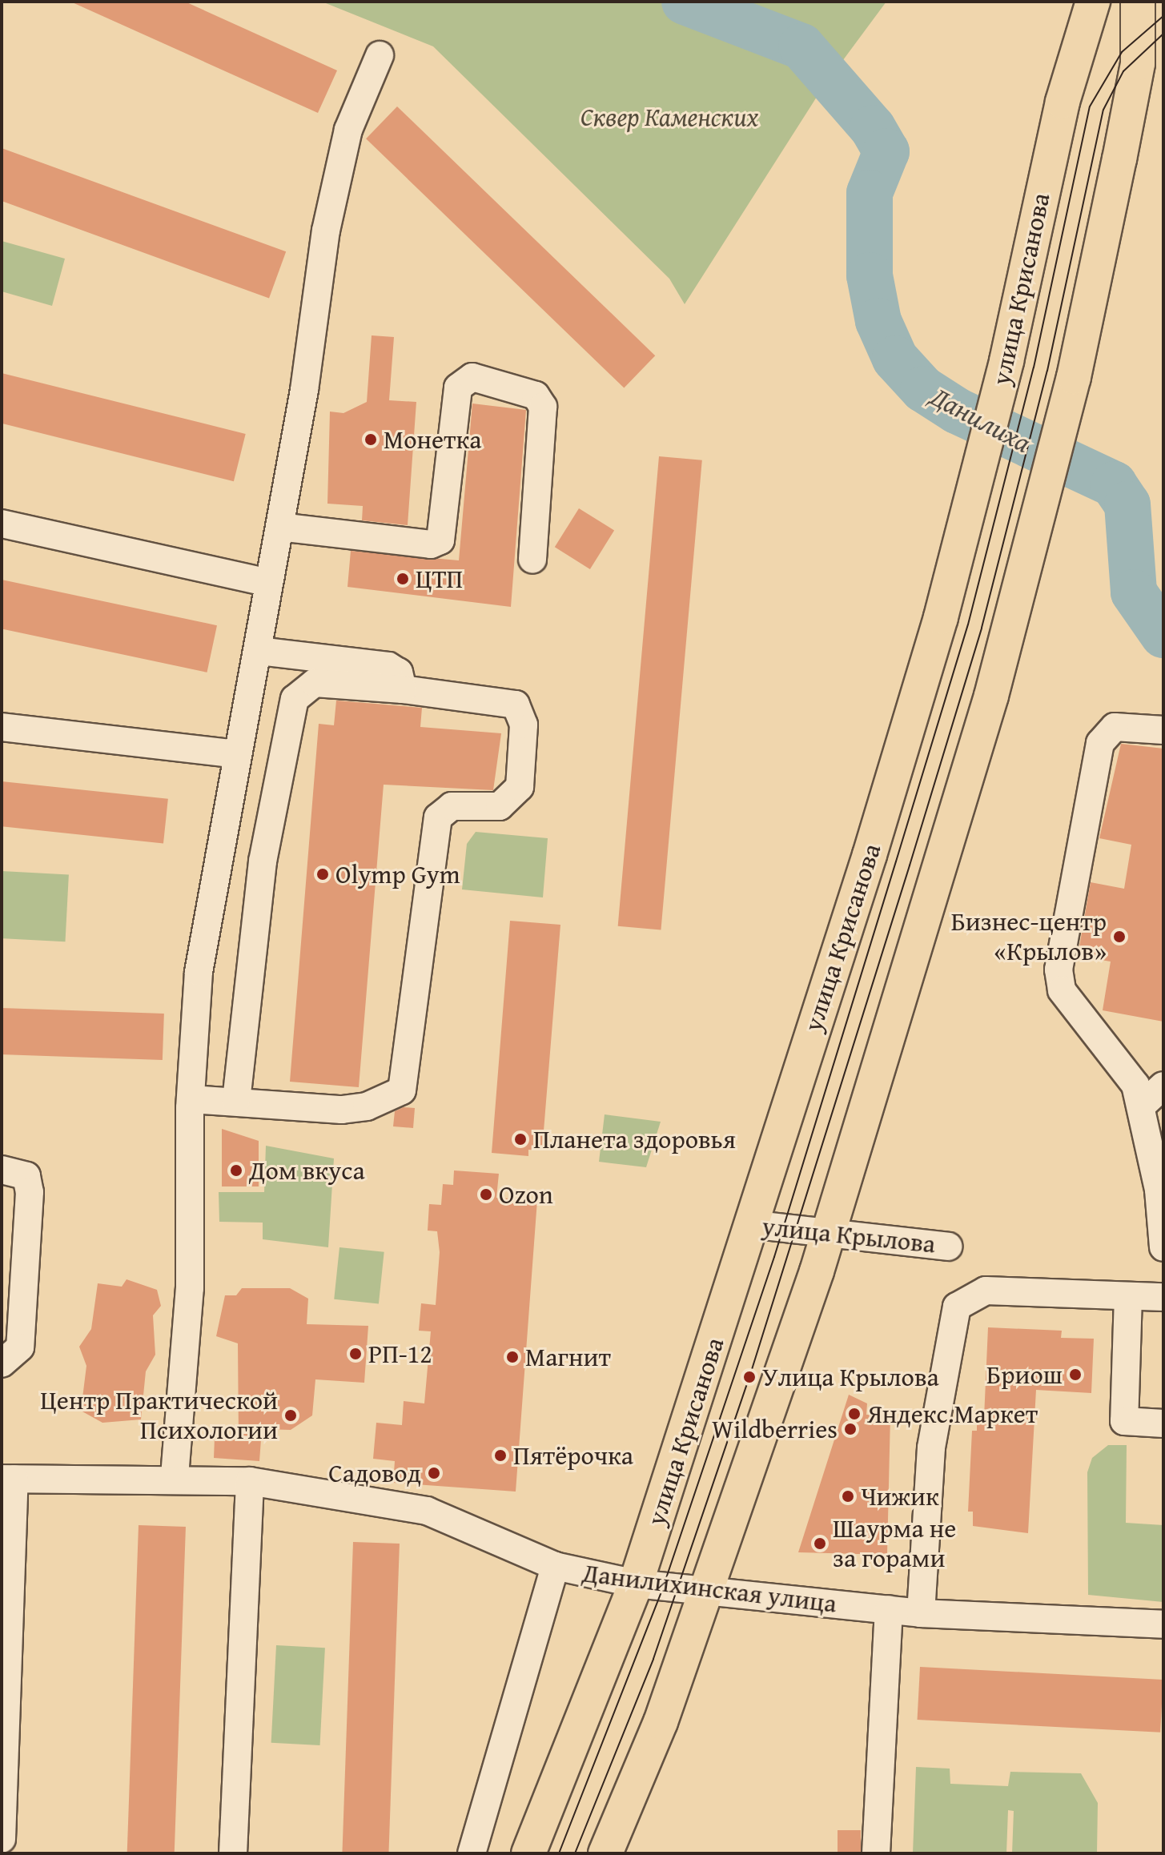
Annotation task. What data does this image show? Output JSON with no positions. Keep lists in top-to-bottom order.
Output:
{
  "streets": {
    "main road": ["улица Крисанова"],
    "street": ["улица Крылова", "Данилихинская улица"]
  },
  "crossings": [
    ["улица Крисанова", "улица Крылова"],
    ["улица Крисанова", "Данилихинская улица"]
  ],
  "water": ["Данилиха"],
  "parks": ["Сквер Каменских"],
  "places": [
    "Монетка",
    "ЦТП",
    "Olymp Gym",
    "Бизнес-центр «Крылов»",
    "Планета здоровья",
    "Дом вкуса",
    "Ozon",
    "РП-12",
    "Магнит",
    "Бриош",
    "Улица Крылова",
    "Яндекс.Маркет",
    "Центр Практической Психологии",
    "Wildberries",
    "Пятёрочка",
    "Садовод",
    "Чижик",
    "Шаурма не за горами"
  ]
}
